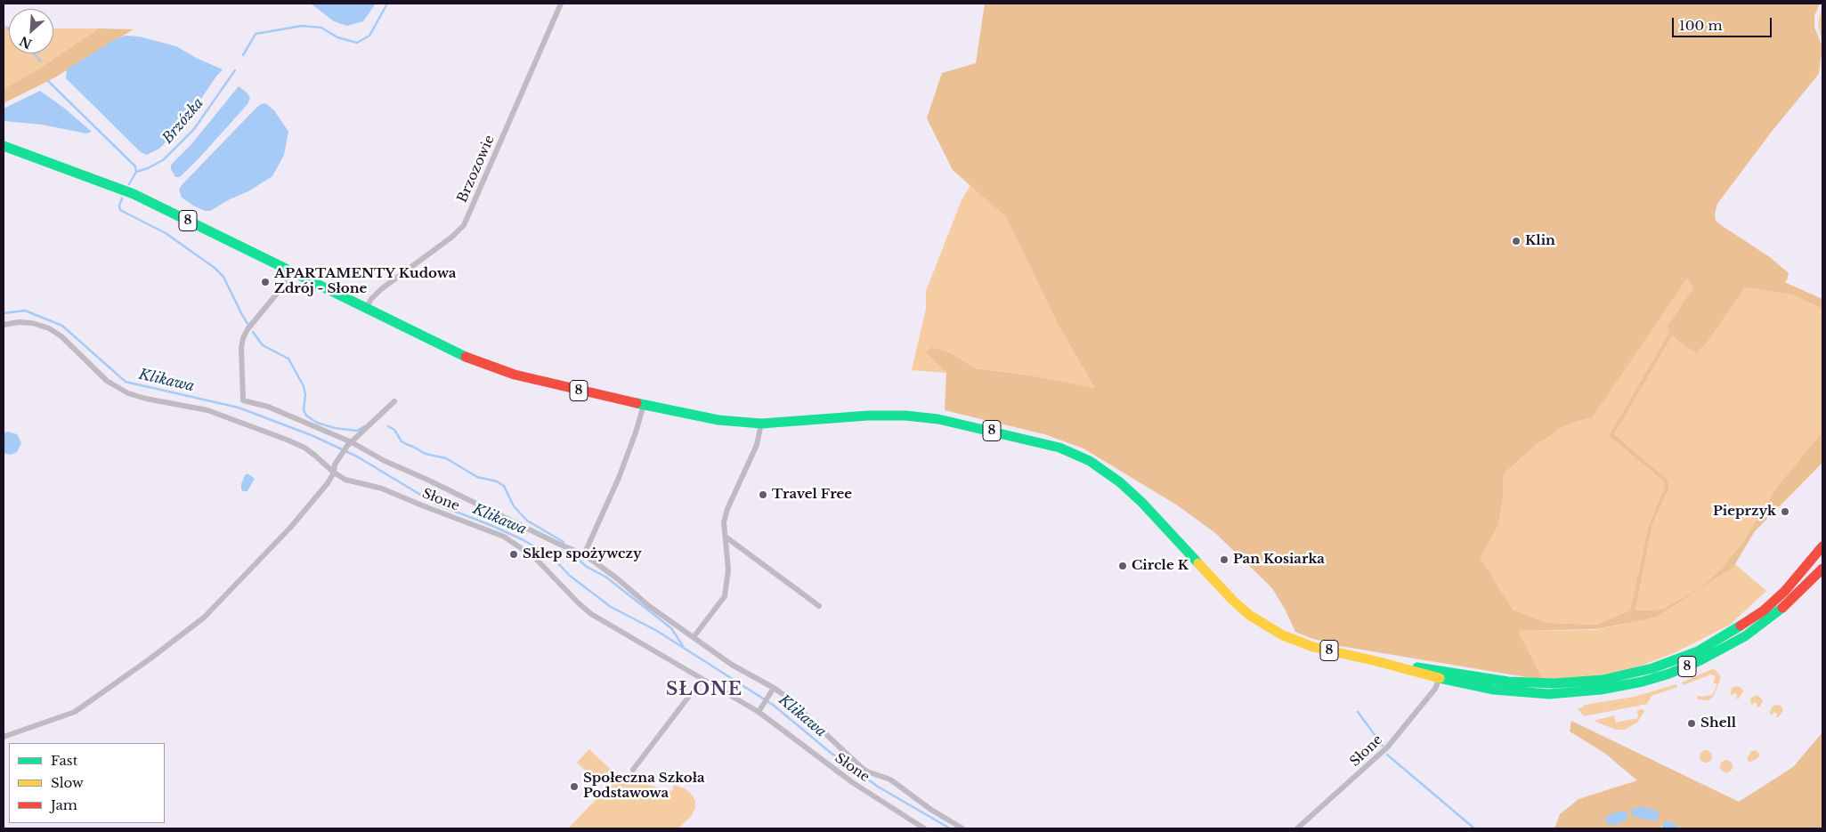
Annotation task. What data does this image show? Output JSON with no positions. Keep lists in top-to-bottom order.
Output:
{
  "streets": {
    "highway": ["8"],
    "street": ["Brzozowie", "Słone"]
  },
  "crossings": [
    ["Brzozowie", "8"],
    ["8", "Słone"]
  ],
  "districts": ["SŁONE"],
  "water": ["Brzózka", "Klikawa"],
  "places": [
    "Klin",
    "APARTAMENTY Kudowa Zdrój - Słone",
    "Travel Free",
    "Pieprzyk",
    "Sklep spożywczy",
    "Pan Kosiarka",
    "Circle K",
    "Shell",
    "Społeczna Szkoła Podstawowa"
  ],
  "legend": ["Fast", "Slow", "Jam"],
  "scale_bar": "100 m",
  "north": "bottom left"
}
